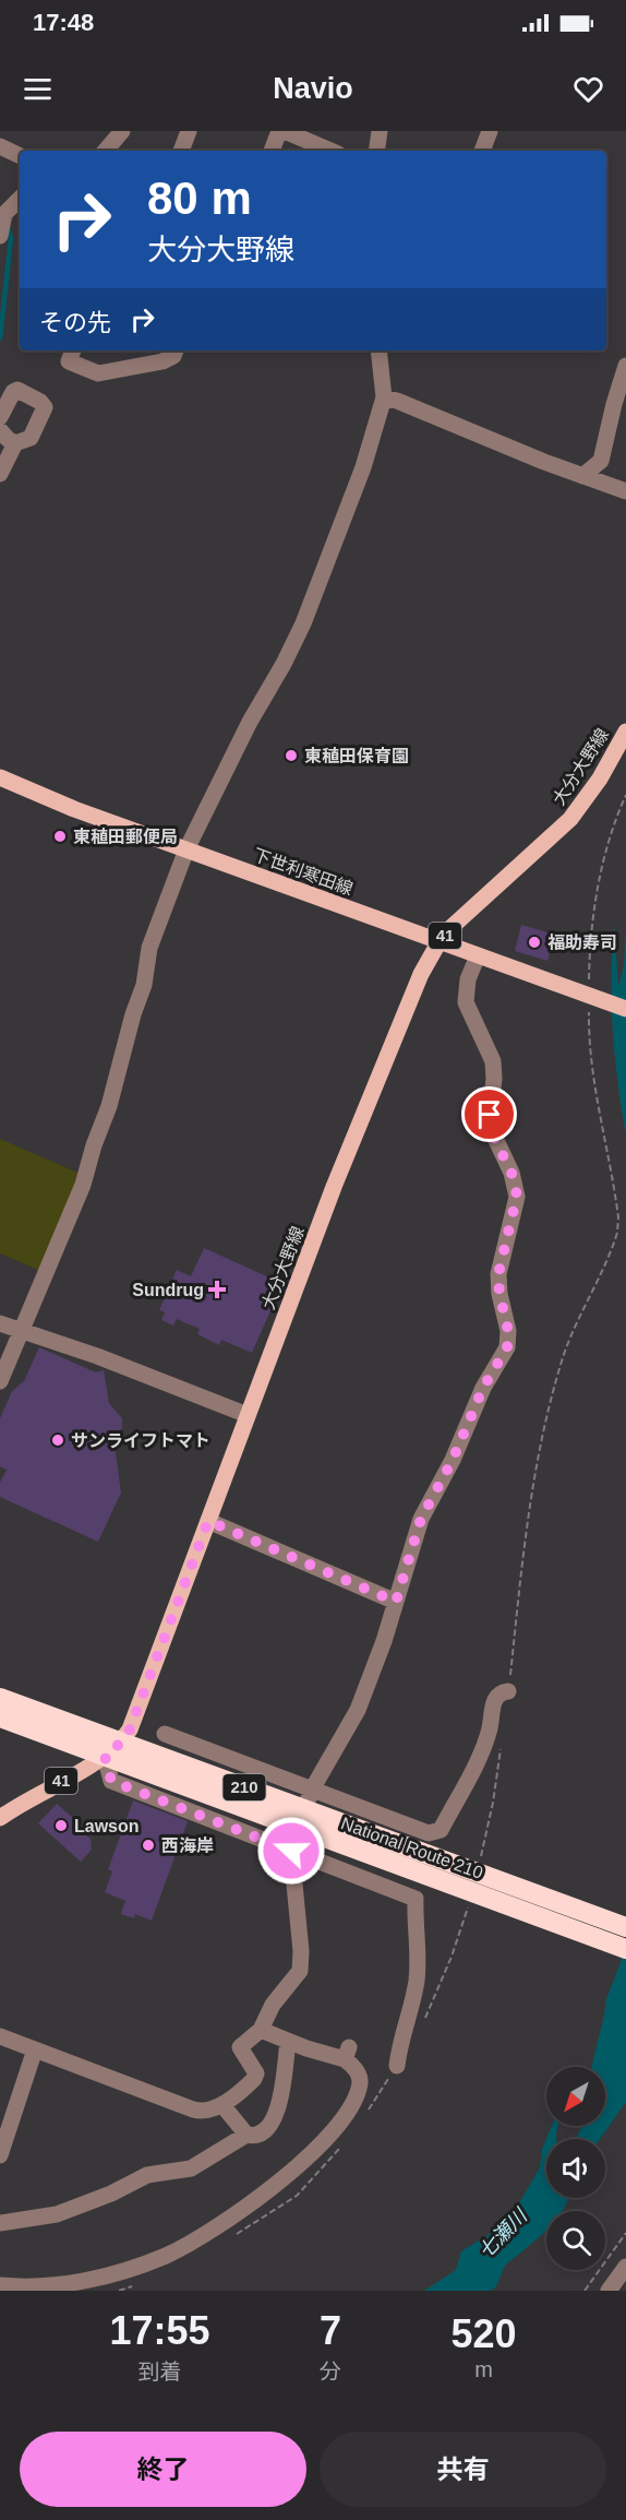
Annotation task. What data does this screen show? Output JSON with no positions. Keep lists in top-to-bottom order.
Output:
{
  "streets": {
    "highway": ["210", "National Route 210"],
    "main road": ["大分大野線", "下世利寒田線", "41"]
  },
  "crossings": [
    ["大分大野線", "下世利寒田線"],
    ["大分大野線", "National Route 210"]
  ],
  "water": ["七瀬川"],
  "places": {
    "other": [
      "東稙田保育園",
      "東稙田郵便局",
      "福助寿司",
      "サンライフトマト",
      "Lawson",
      "西海岸"
    ],
    "health": ["Sundrug"]
  },
  "north": "bottom left",
  "page": {
    "status": "17:48",
    "header": "Navio",
    "turn": ["80 m", "大分大野線"],
    "then": "その先",
    "eta": [
      "17:55",
      "到着",
      "7",
      "分",
      "520",
      "m"
    ],
    "buttons": ["終了", "共有"]
  }
}
